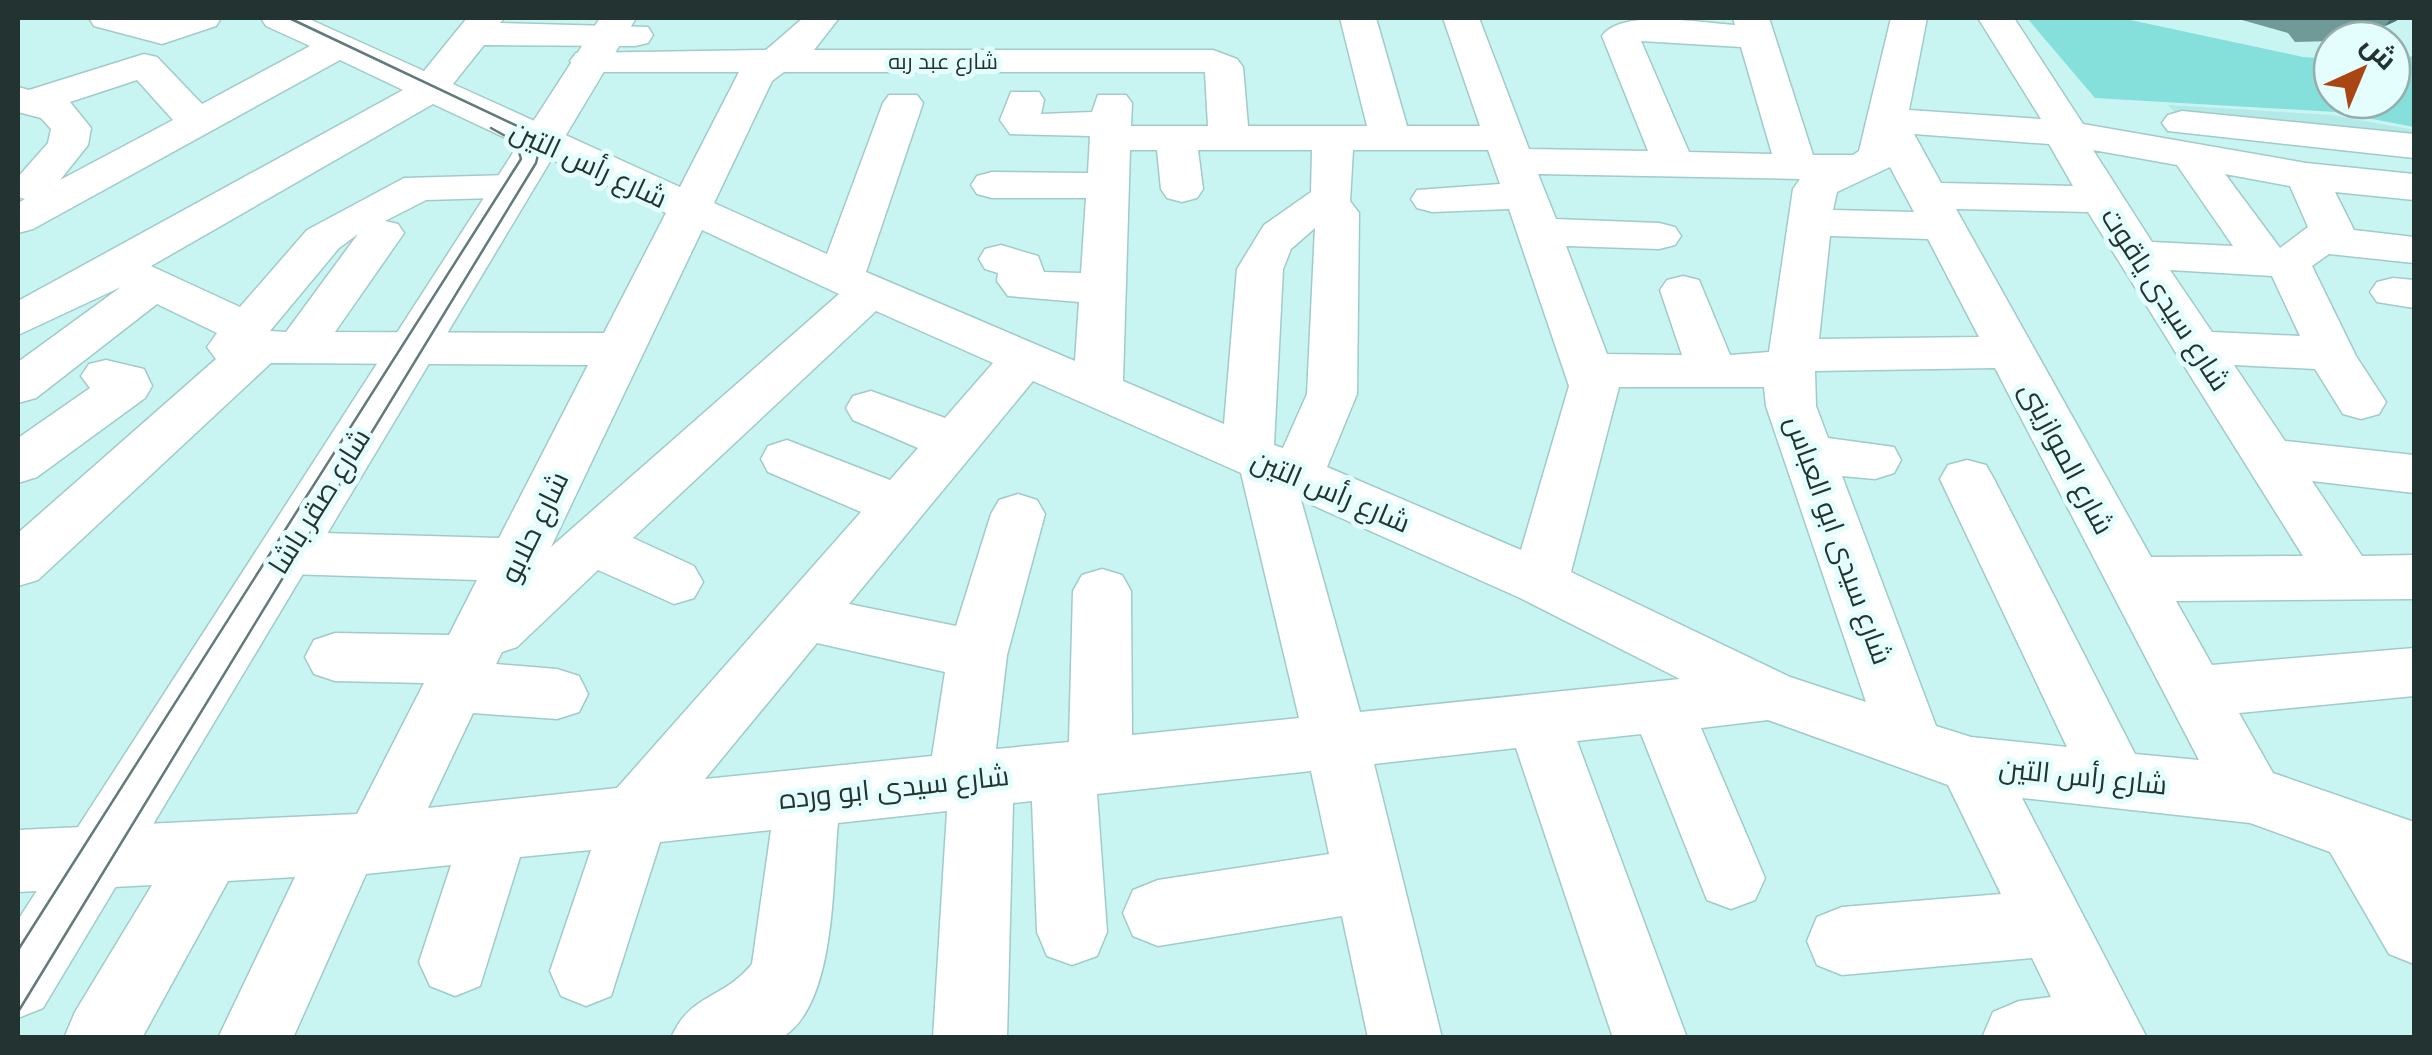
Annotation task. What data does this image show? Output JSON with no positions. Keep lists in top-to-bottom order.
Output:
{
  "streets": {
    "street": [
      "شارع عبد ربه",
      "شارع رأس التين",
      "شارع سيدى ياقوت",
      "شارع الموازينى",
      "شارع صقر باشا",
      "شارع حلابو",
      "شارع سيدى ابو العباس",
      "شارع سيدى ابو ورده"
    ]
  },
  "crossings": [
    ["شارع عبد ربه", "شارع صقر باشا"],
    ["شارع عبد ربه", "شارع حلابو"],
    ["شارع رأس التين", "شارع الموازينى"],
    ["شارع رأس التين", "شارع صقر باشا"],
    ["شارع رأس التين", "شارع حلابو"],
    ["شارع رأس التين", "شارع سيدى ابو العباس"],
    ["شارع رأس التين", "شارع سيدى ابو ورده"],
    ["شارع صقر باشا", "شارع سيدى ابو ورده"],
    ["شارع حلابو", "شارع سيدى ابو ورده"]
  ],
  "north": "top right"
}
